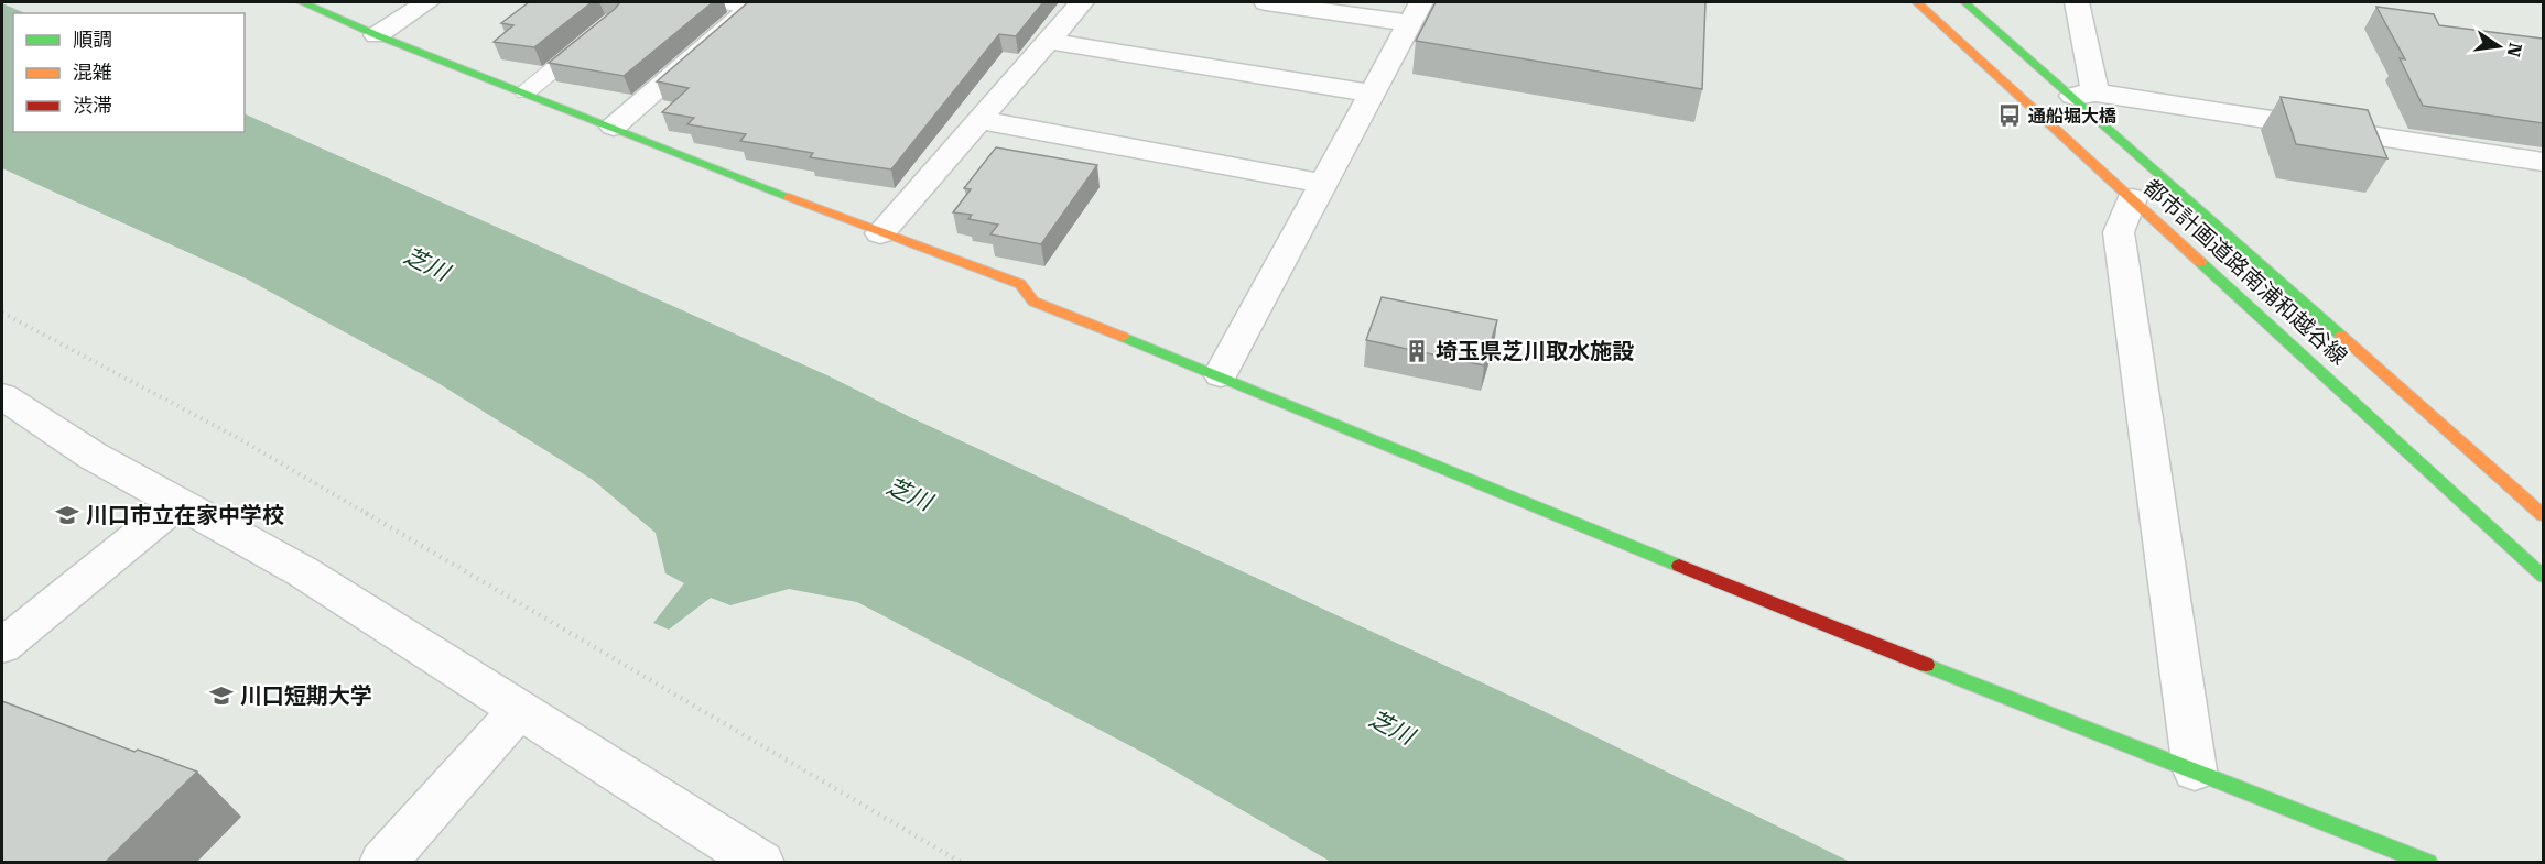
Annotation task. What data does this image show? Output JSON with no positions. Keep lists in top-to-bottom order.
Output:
{
  "streets": {
    "street": ["都市計画道路南浦和越谷線"]
  },
  "water": ["芝川"],
  "places": {
    "bus stop": ["通船堀大橋"],
    "building": ["埼玉県芝川取水施設"],
    "school or university": ["川口市立在家中学校", "川口短期大学"]
  },
  "legend": ["順調", "混雑", "渋滞"],
  "north": "right"
}
